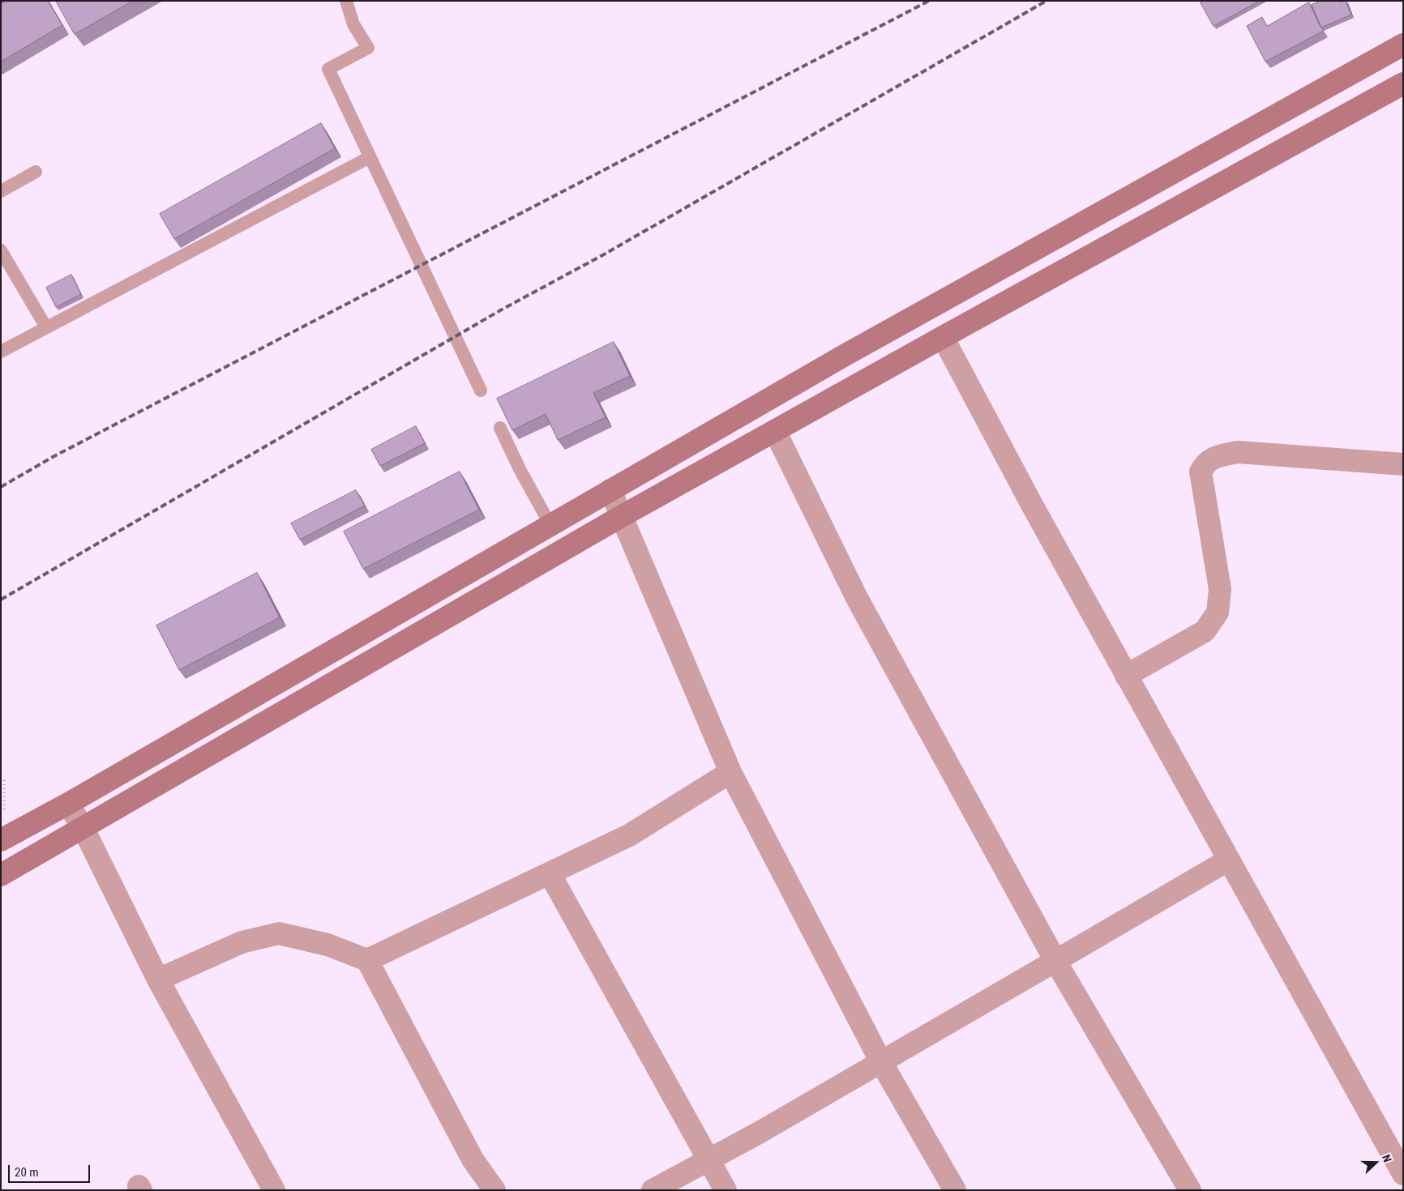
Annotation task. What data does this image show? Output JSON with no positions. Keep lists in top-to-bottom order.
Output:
{
  "scale_bar": "20 m",
  "north": "right"
}
